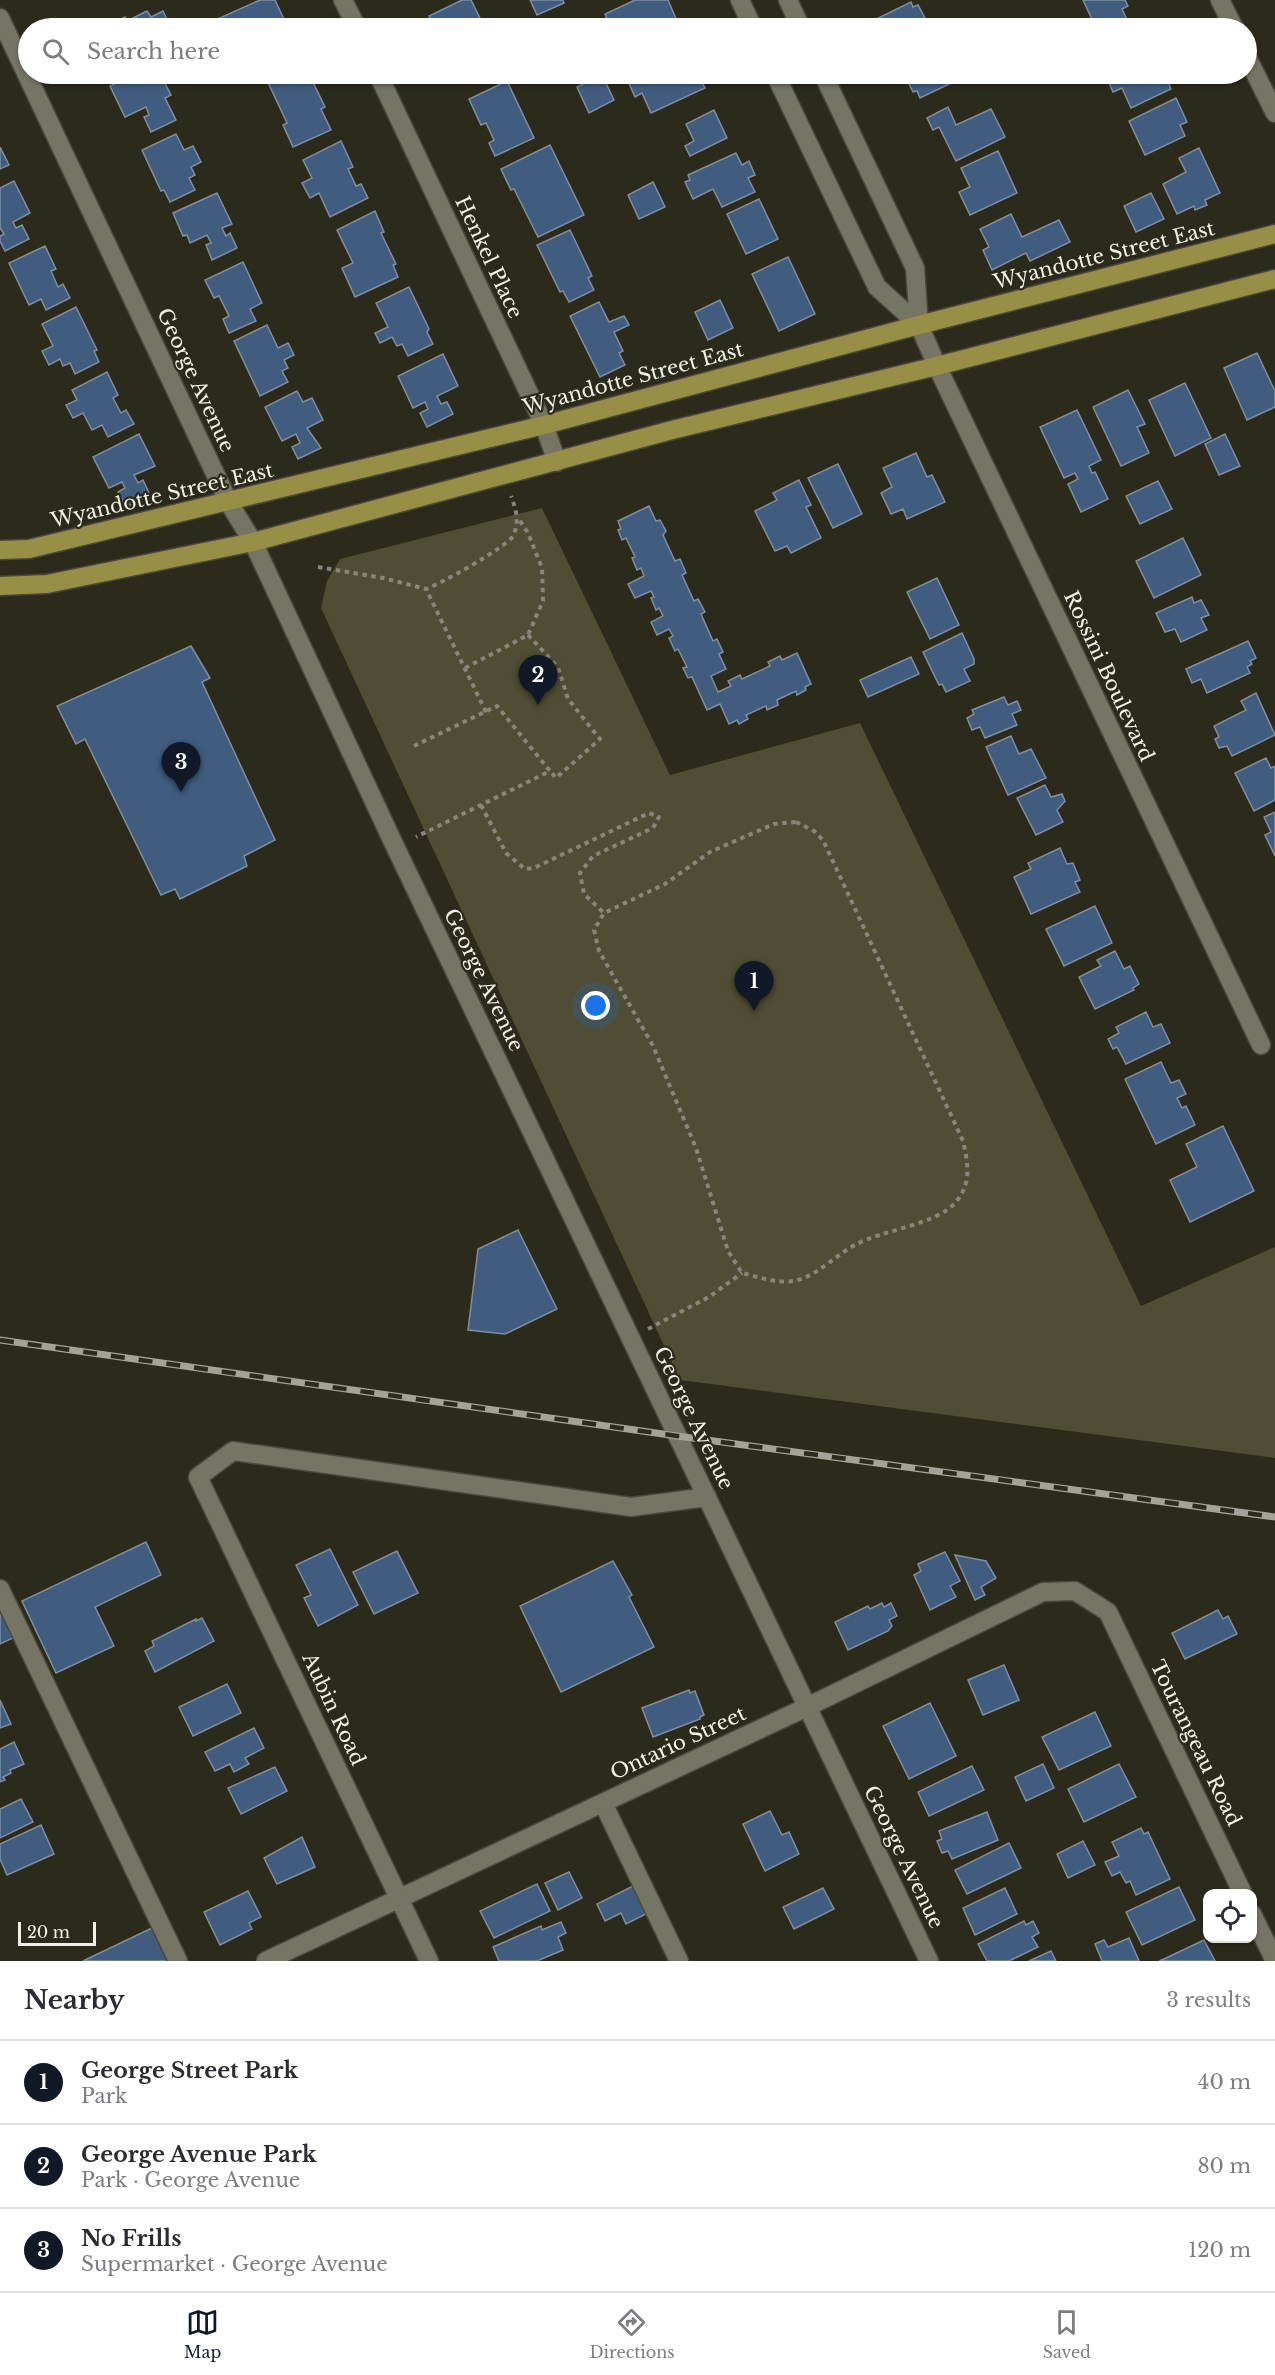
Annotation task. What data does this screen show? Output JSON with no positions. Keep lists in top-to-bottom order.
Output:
{
  "streets": {
    "main road": ["Wyandotte Street East"],
    "street": [
      "Henkel Place",
      "George Avenue",
      "Rossini Boulevard",
      "Aubin Road",
      "Ontario Street",
      "Tourangeau Road"
    ]
  },
  "crossings": [
    ["Wyandotte Street East", "Henkel Place"],
    ["Wyandotte Street East", "George Avenue"],
    ["Wyandotte Street East", "Rossini Boulevard"],
    ["George Avenue", "Aubin Road"],
    ["George Avenue", "Ontario Street"],
    ["Aubin Road", "Ontario Street"],
    ["Ontario Street", "Tourangeau Road"]
  ],
  "scale_bar": "20 m",
  "page": {
    "search": "Search here",
    "pins": ["2", "3", "1"],
    "scale": "20 m",
    "heading": ["Nearby", "3 results"],
    "list": [
      {
        "mark": "1",
        "name": "George Street Park",
        "note": "Park",
        "value": "40 m"
      },
      {
        "mark": "2",
        "name": "George Avenue Park",
        "note": "Park · George Avenue",
        "value": "80 m"
      },
      {
        "mark": "3",
        "name": "No Frills",
        "note": "Supermarket · George Avenue",
        "value": "120 m"
      }
    ],
    "nav": ["Map", "Directions", "Saved"]
  }
}
